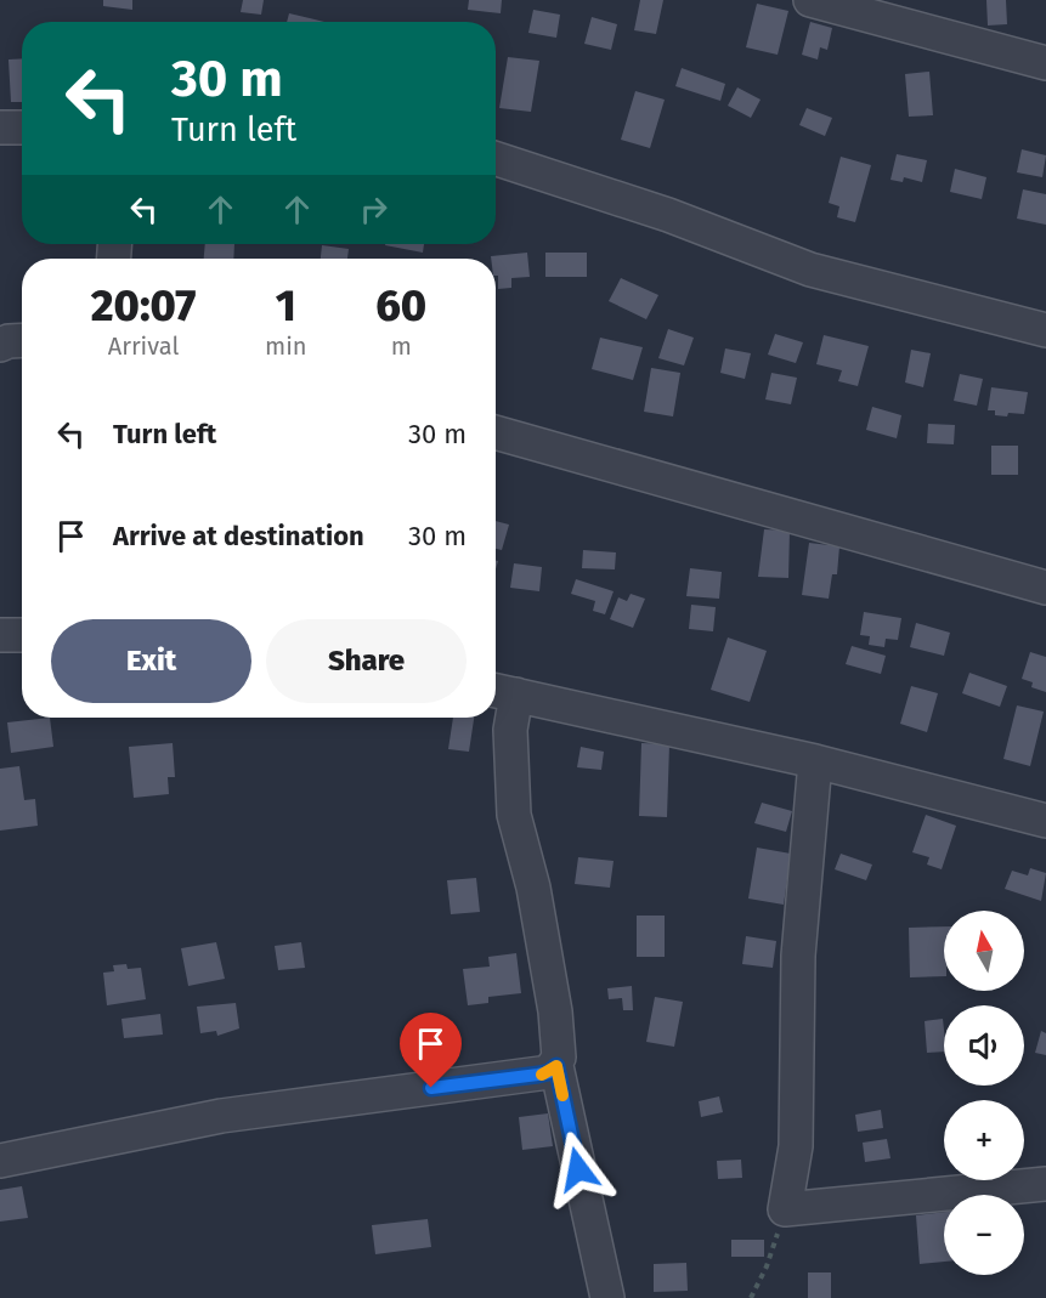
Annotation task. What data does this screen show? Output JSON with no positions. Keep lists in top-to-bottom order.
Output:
{
  "north": "top",
  "page": {
    "turn": ["30 m", "Turn left"],
    "eta": [
      "20:07",
      "Arrival",
      "1",
      "min",
      "60",
      "m"
    ],
    "list": [
      {
        "name": "Turn left",
        "value": "30 m"
      },
      {
        "name": "Arrive at destination",
        "value": "30 m"
      }
    ],
    "buttons": ["Exit", "Share"],
    "map_buttons": ["+", "−"]
  }
}
